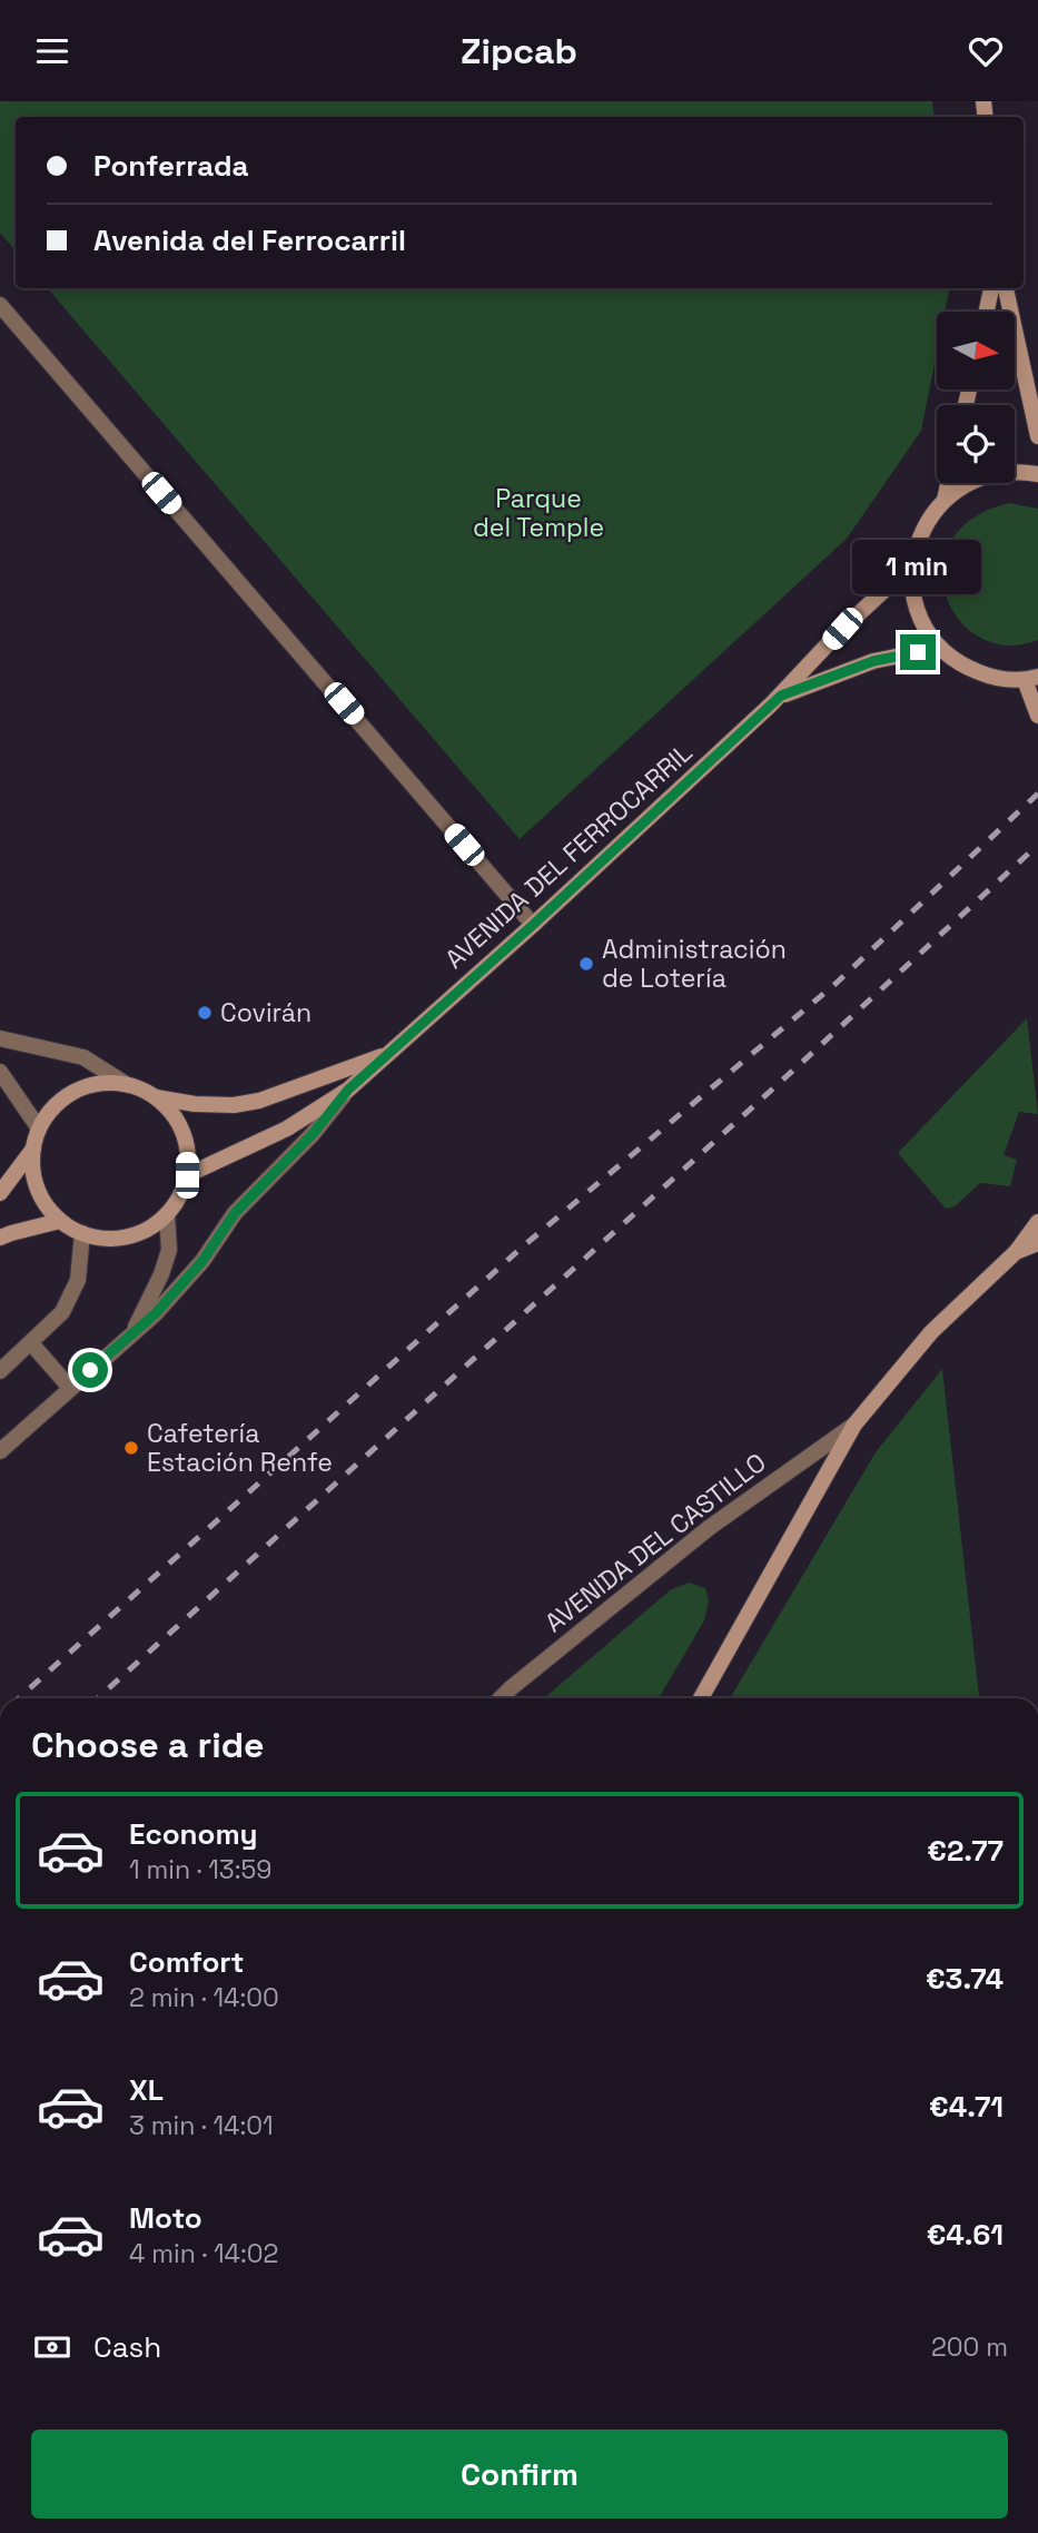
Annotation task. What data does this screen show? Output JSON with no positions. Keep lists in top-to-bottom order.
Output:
{
  "streets": {
    "street": ["AVENIDA DEL FERROCARRIL", "AVENIDA DEL CASTILLO"]
  },
  "parks": ["Parque del Temple"],
  "places": ["Administración de Lotería", "Covirán", "Cafetería Estación Renfe"],
  "north": "right",
  "page": {
    "header": "Zipcab",
    "banner": ["Ponferrada", "Avenida del Ferrocarril"],
    "bubble": "1 min",
    "heading": "Choose a ride",
    "list": [
      {
        "name": "Economy",
        "note": "1 min · 13:59",
        "value": "€2.77"
      },
      {
        "name": "Comfort",
        "note": "2 min · 14:00",
        "value": "€3.74"
      },
      {
        "name": "XL",
        "note": "3 min · 14:01",
        "value": "€4.71"
      },
      {
        "name": "Moto",
        "note": "4 min · 14:02",
        "value": "€4.61"
      }
    ],
    "pay": ["Cash", "200 m"],
    "buttons": "Confirm"
  }
}
